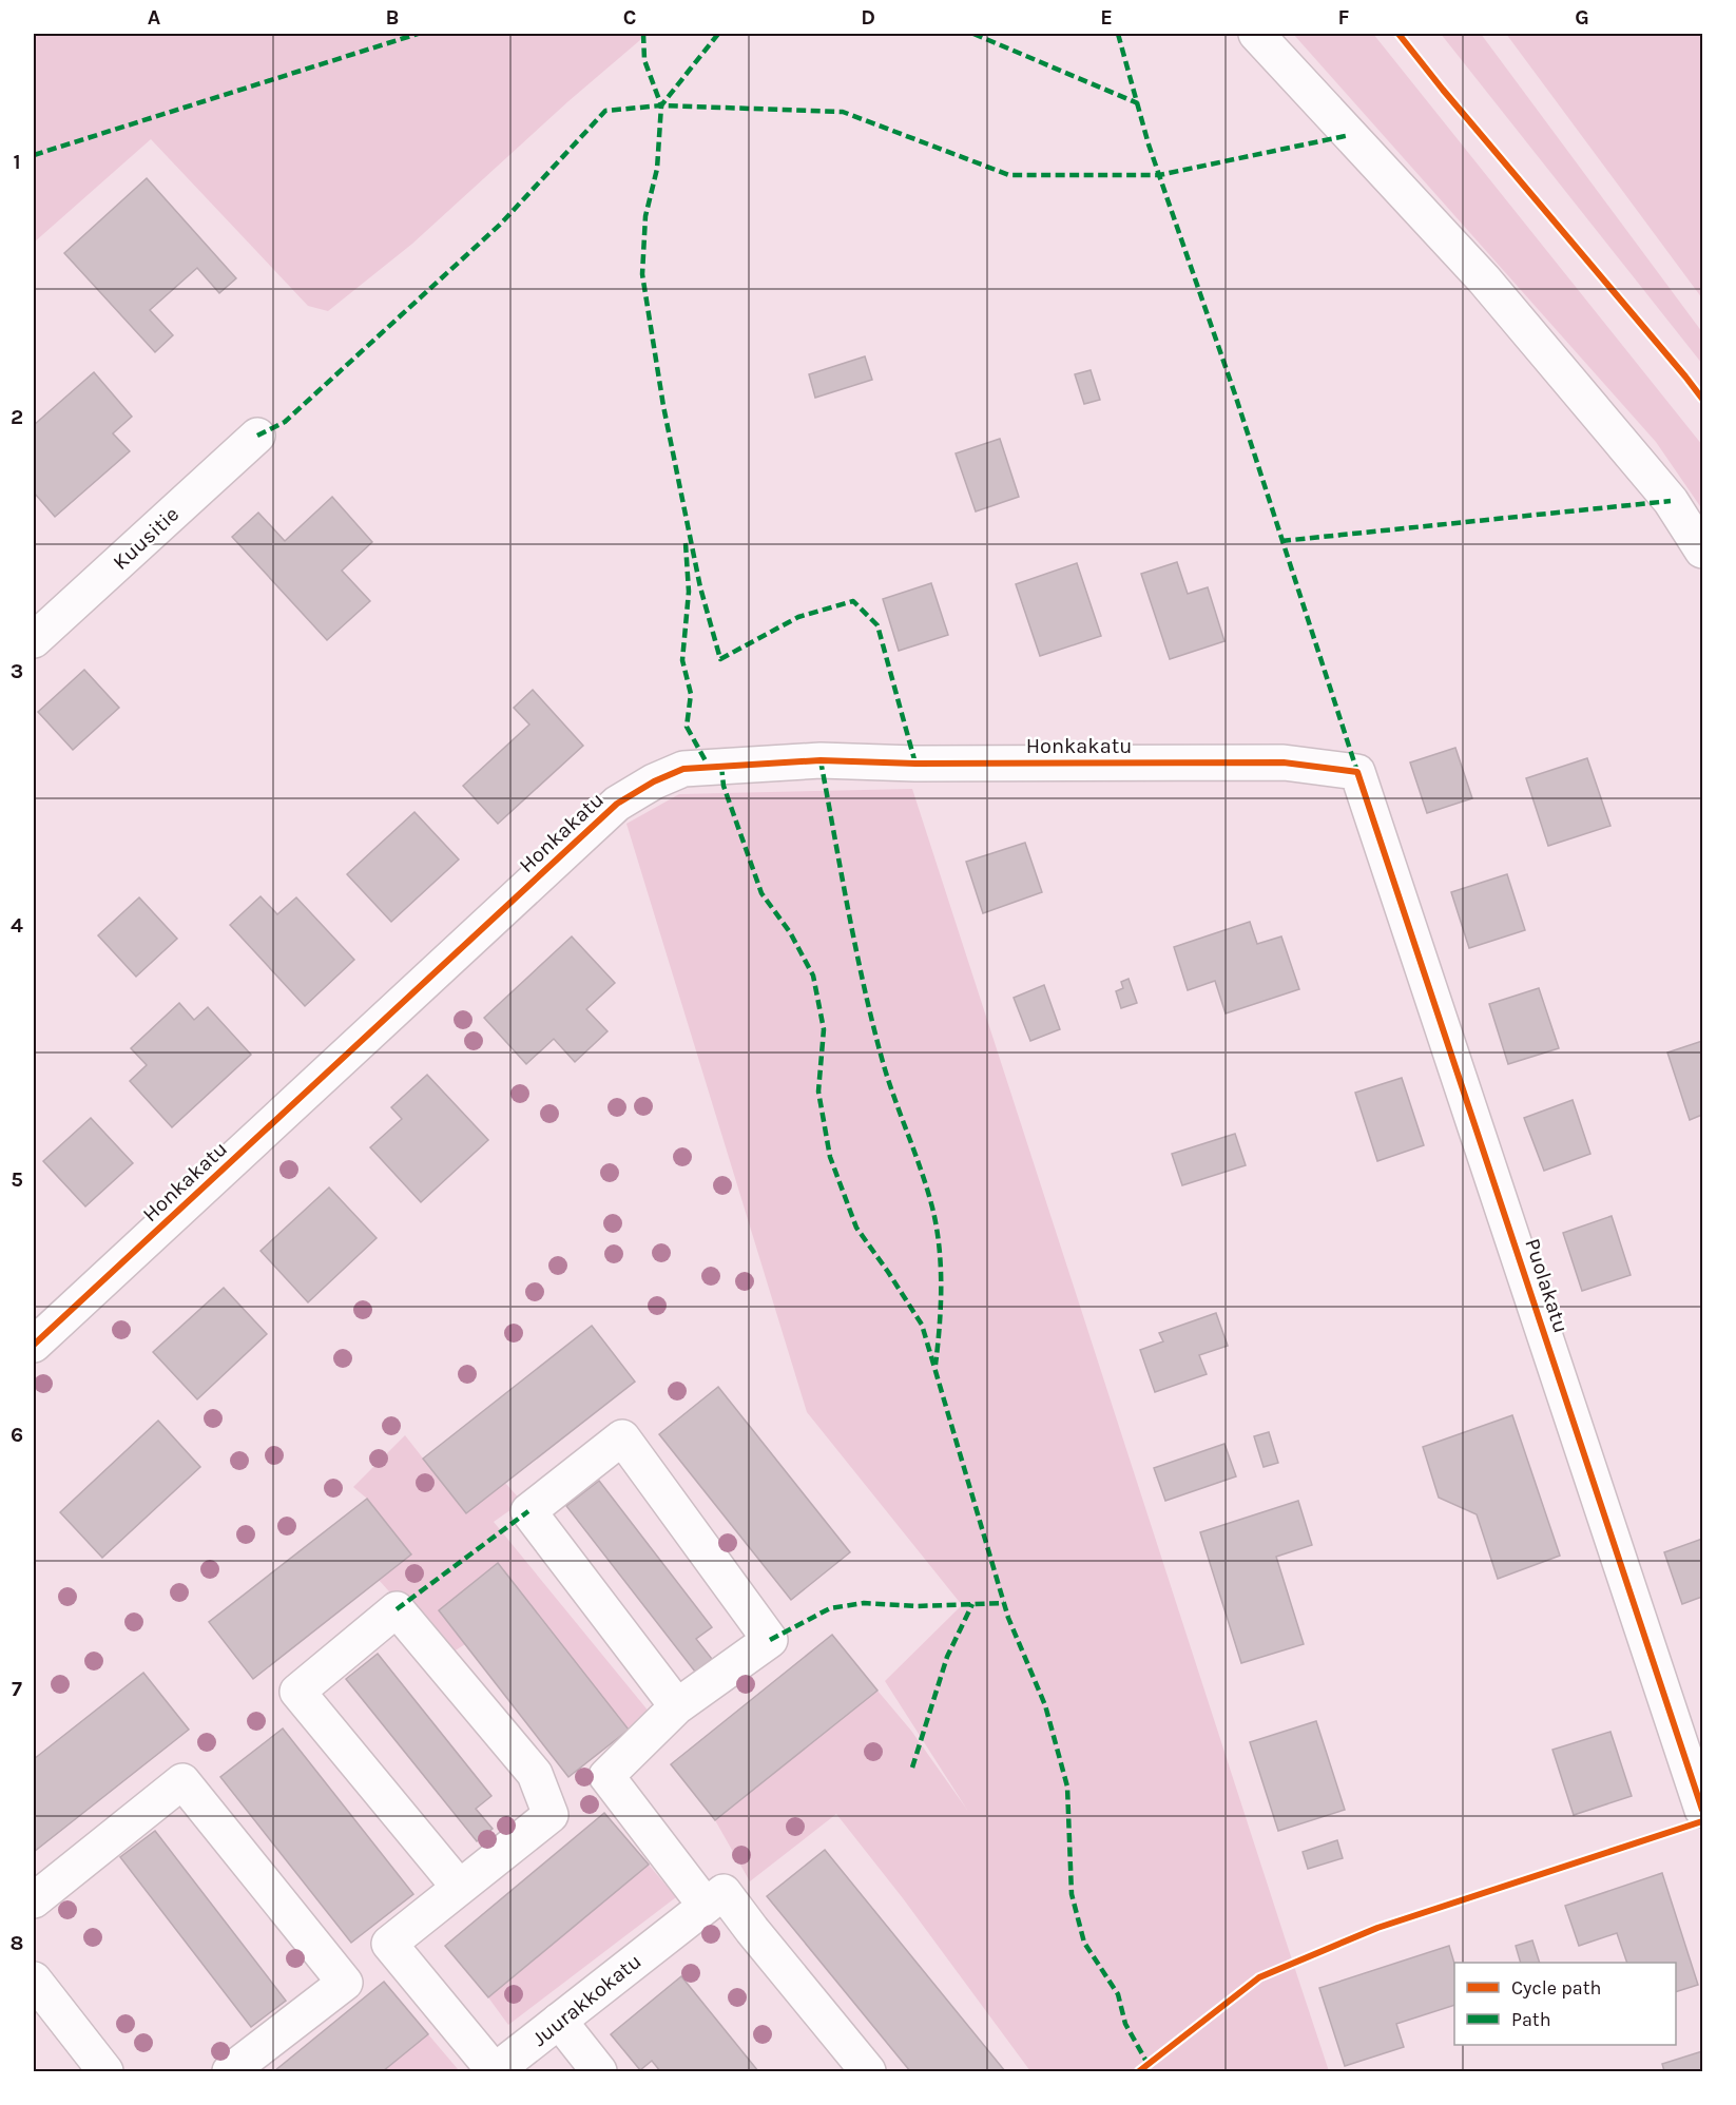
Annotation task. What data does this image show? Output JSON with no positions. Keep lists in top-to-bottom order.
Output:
{
  "streets": {
    "street": [
      "Kuusitie",
      "Honkakatu",
      "Puolakatu",
      "Juurakkokatu"
    ]
  },
  "crossings": [
    ["Honkakatu", "Puolakatu"]
  ],
  "legend": ["Cycle path", "Path"],
  "grid": {
    "columns": [
      "A",
      "B",
      "C",
      "D",
      "E",
      "F",
      "G"
    ],
    "rows": [
      "1",
      "2",
      "3",
      "4",
      "5",
      "6",
      "7",
      "8"
    ]
  }
}
